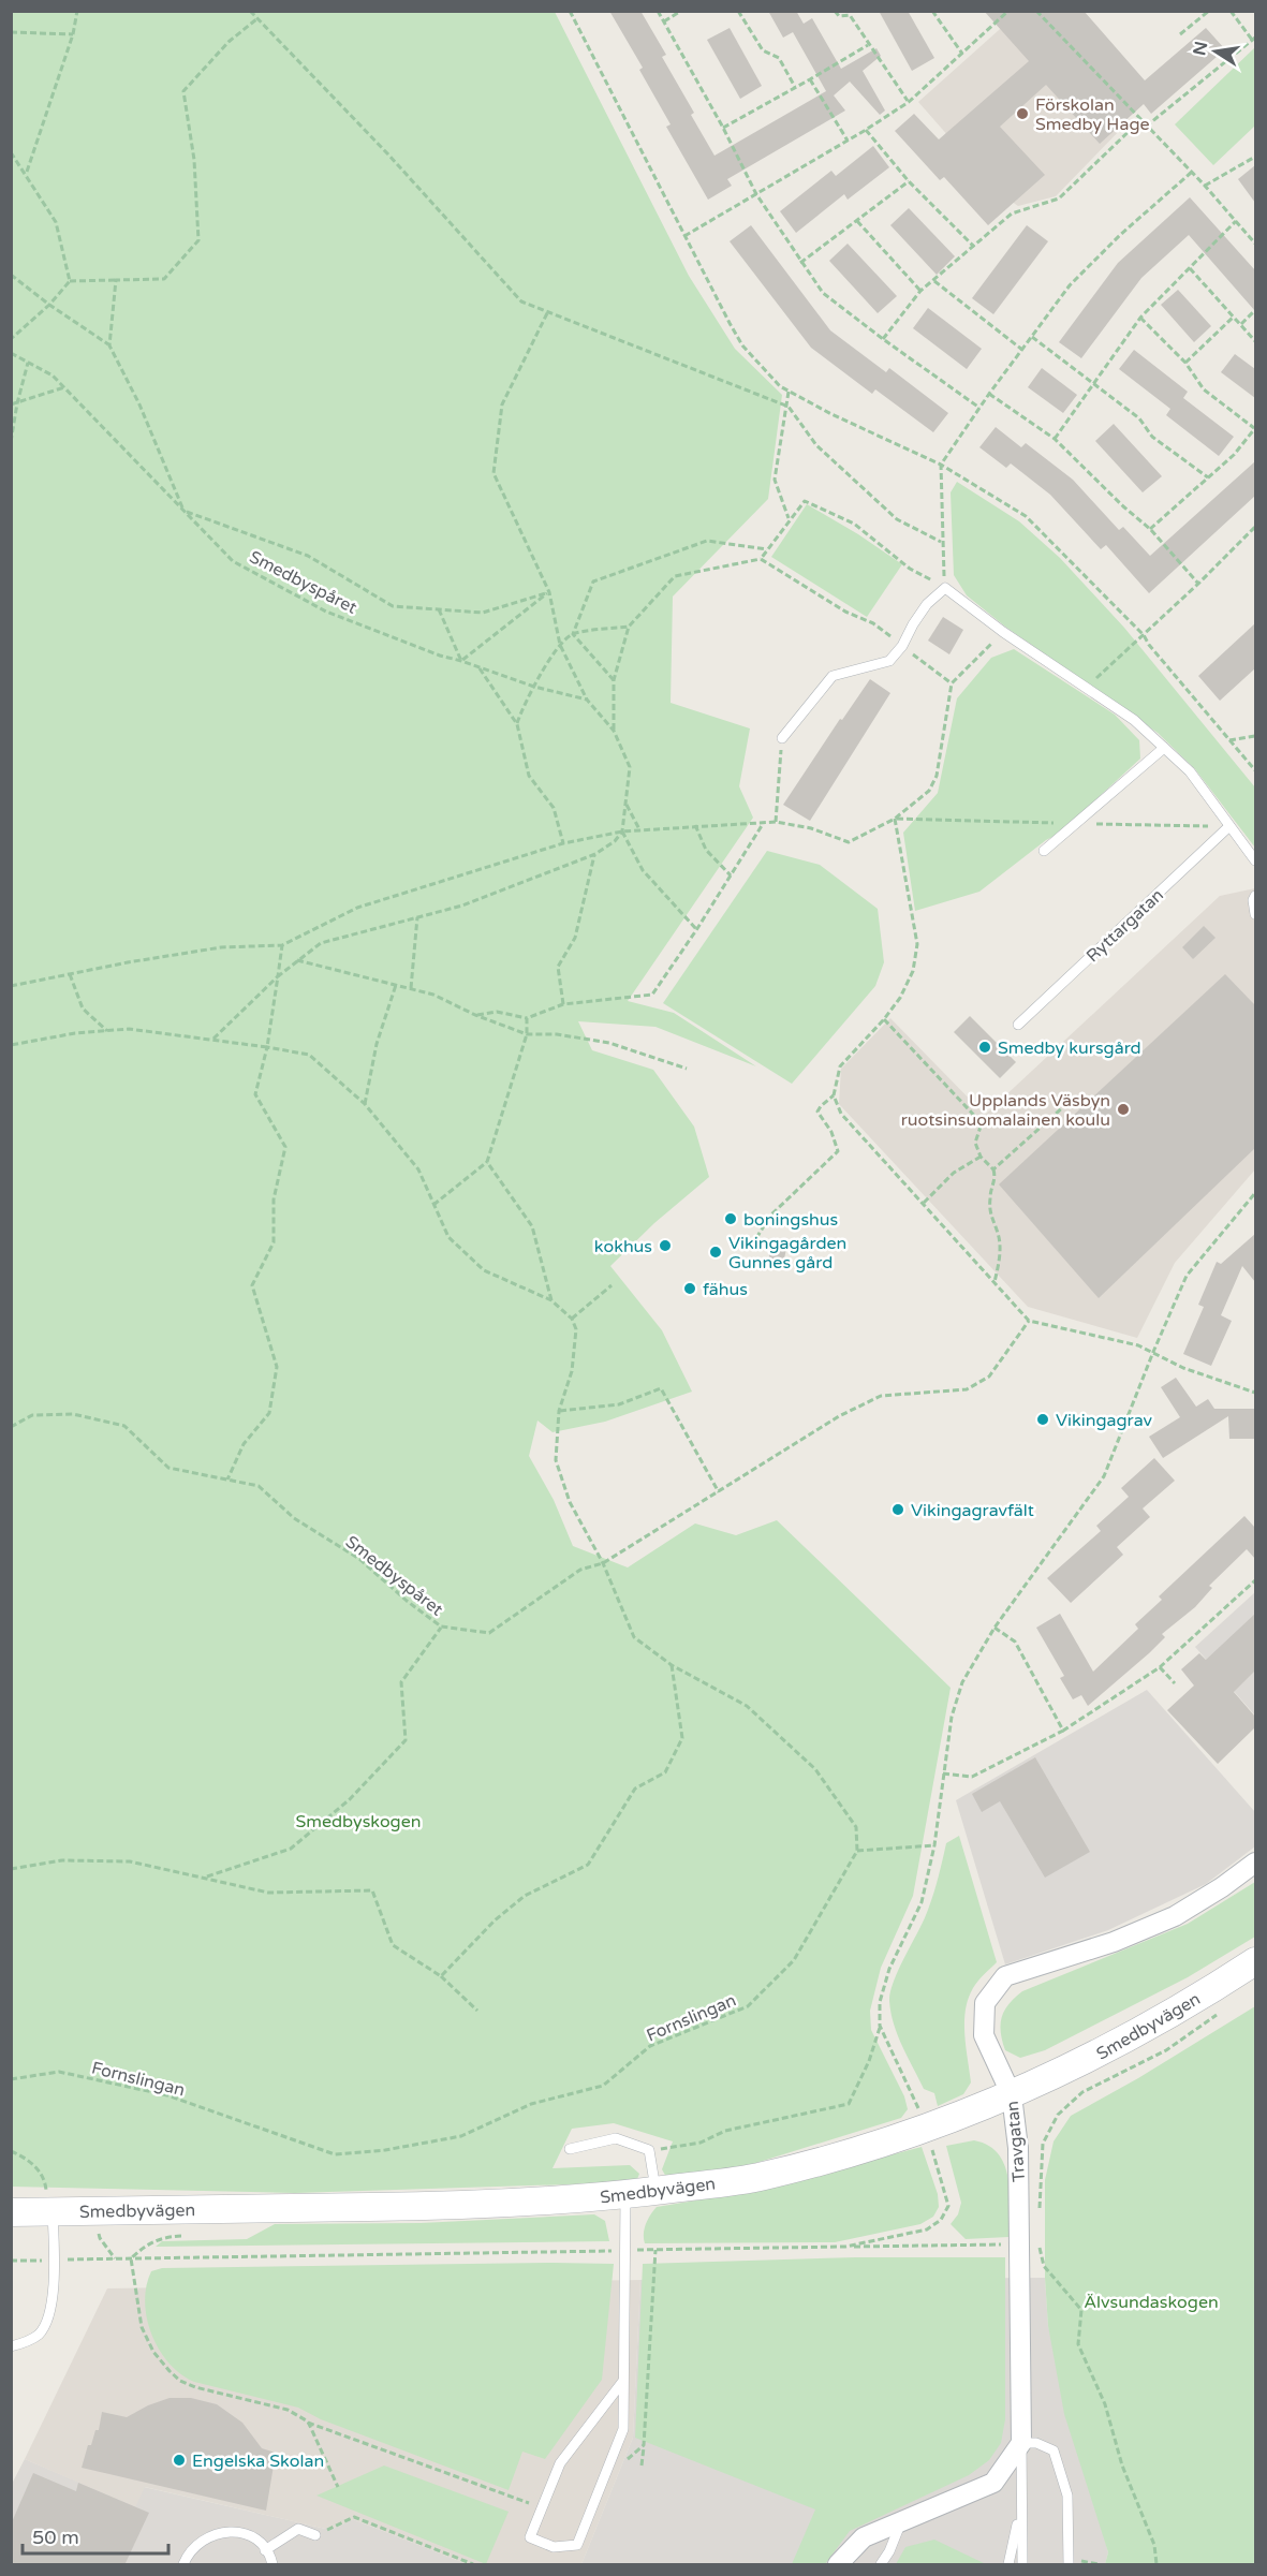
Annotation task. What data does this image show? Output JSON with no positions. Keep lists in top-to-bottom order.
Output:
{
  "streets": {
    "street": ["Smedbyvägen", "Travgatan"],
    "lane": ["Ryttargatan"],
    "path": ["Smedbyspåret", "Fornslingan"]
  },
  "crossings": [
    ["Smedbyvägen", "Travgatan"]
  ],
  "parks": ["Smedbyskogen", "Älvsundaskogen"],
  "places": [
    "Förskolan Smedby Hage",
    "Smedby kursgård",
    "Upplands Väsbyn ruotsinsuomalainen koulu",
    "boningshus",
    "kokhus",
    "Vikingagården Gunnes gård",
    "fähus",
    "Vikingagrav",
    "Vikingagravfält",
    "Engelska Skolan"
  ],
  "scale_bar": "50 m",
  "north": "left"
}
